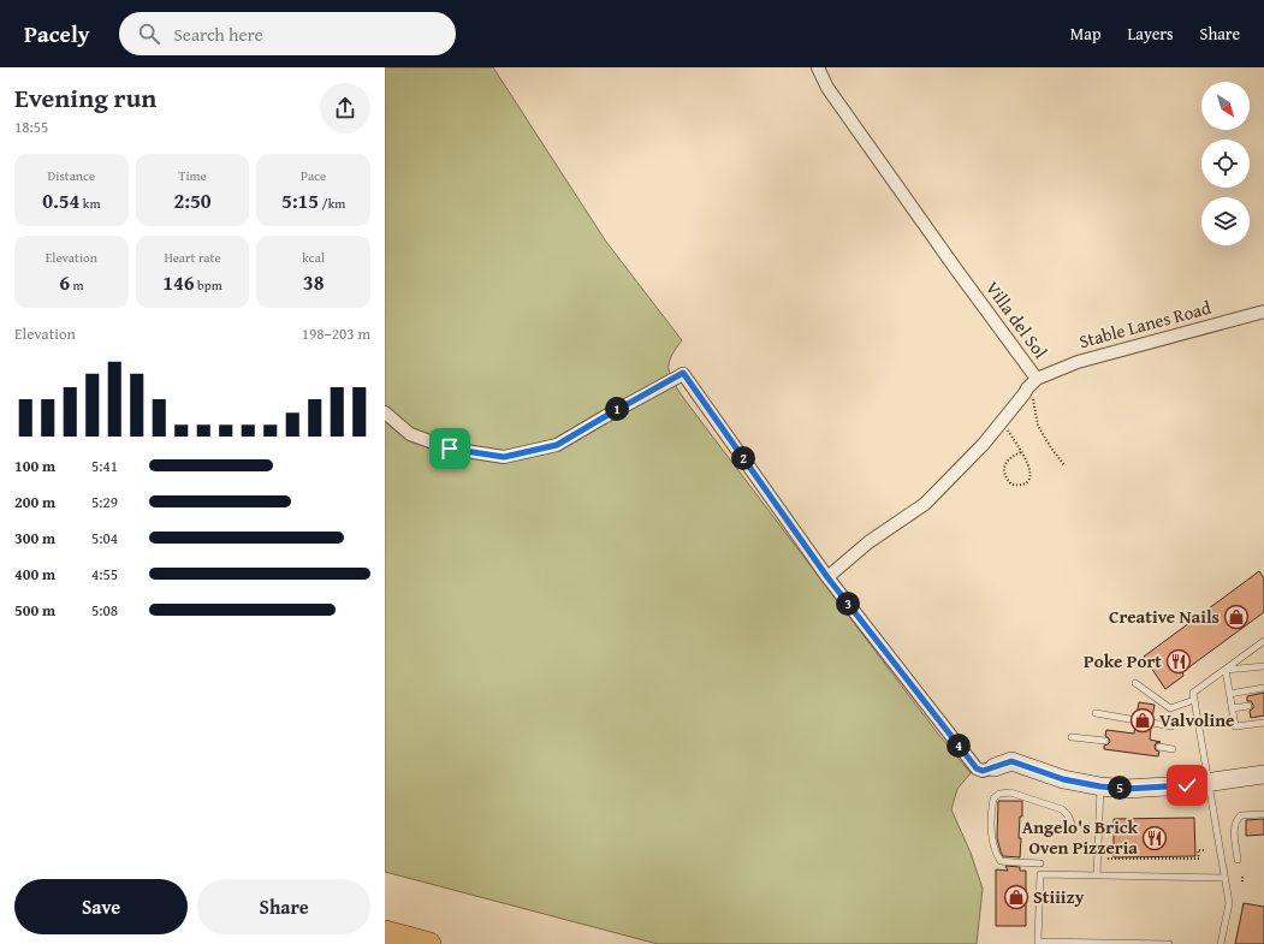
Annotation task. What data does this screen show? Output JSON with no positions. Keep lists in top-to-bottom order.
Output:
{
  "streets": {
    "street": ["Villa del Sol", "Stable Lanes Road"]
  },
  "crossings": [
    ["Villa del Sol", "Stable Lanes Road"]
  ],
  "places": {
    "shop": ["Creative Nails", "Valvoline", "Stiiizy"],
    "restaurant": ["Poke Port", "Angelo's Brick Oven Pizzeria"]
  },
  "north": "bottom right",
  "page": {
    "header": "Pacely",
    "search": "Search here",
    "nav": ["Map", "Layers", "Share"],
    "heading": ["Evening run", "18:55"],
    "stats": [
      ["Distance", "0.54 km"],
      ["Time", "2:50"],
      ["Pace", "5:15 /km"],
      ["Elevation", "6 m"],
      ["Heart rate", "146 bpm"],
      ["kcal", "38"]
    ],
    "chart": ["Elevation", "198–203 m"],
    "pins": [
      "1",
      "2",
      "3",
      "4",
      "5"
    ],
    "list": [
      {
        "name": "100 m",
        "note": "5:41"
      },
      {
        "name": "200 m",
        "note": "5:29"
      },
      {
        "name": "300 m",
        "note": "5:04"
      },
      {
        "name": "400 m",
        "note": "4:55"
      },
      {
        "name": "500 m",
        "note": "5:08"
      }
    ],
    "buttons": ["Save", "Share"]
  }
}
